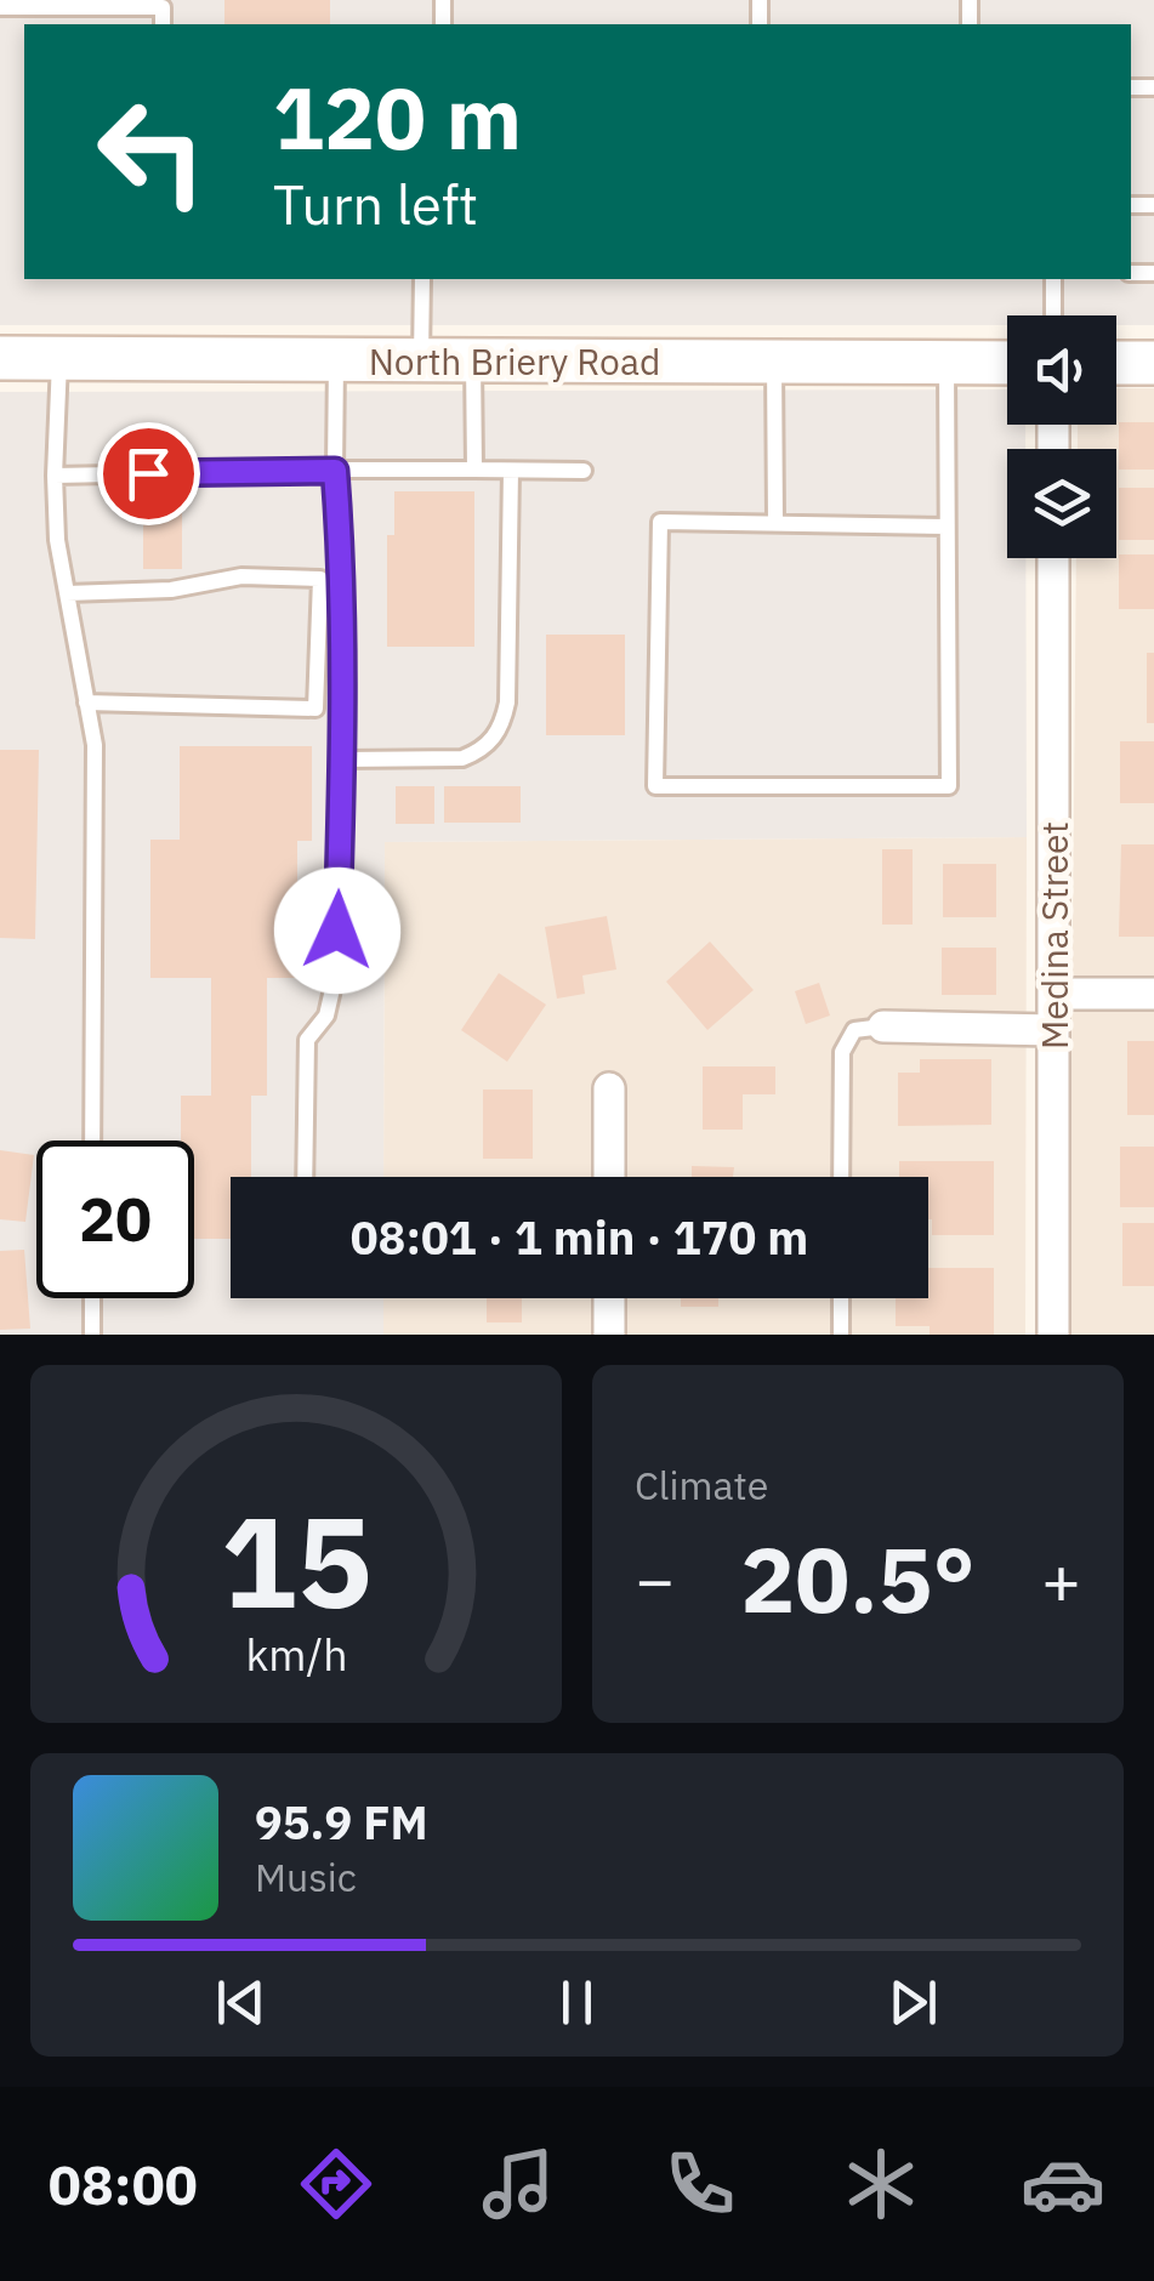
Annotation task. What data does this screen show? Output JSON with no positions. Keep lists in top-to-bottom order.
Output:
{
  "streets": {
    "street": ["North Briery Road", "Medina Street"]
  },
  "page": {
    "turn": ["120 m", "Turn left"],
    "limit": "20",
    "trip": "08:01 · 1 min · 170 m",
    "tile": "Climate",
    "heat": ["−", "20.5°", "+"],
    "song": ["95.9 FM", "Music"],
    "tabs": "08:00",
    "gauge": ["15", "km/h"]
  }
}
